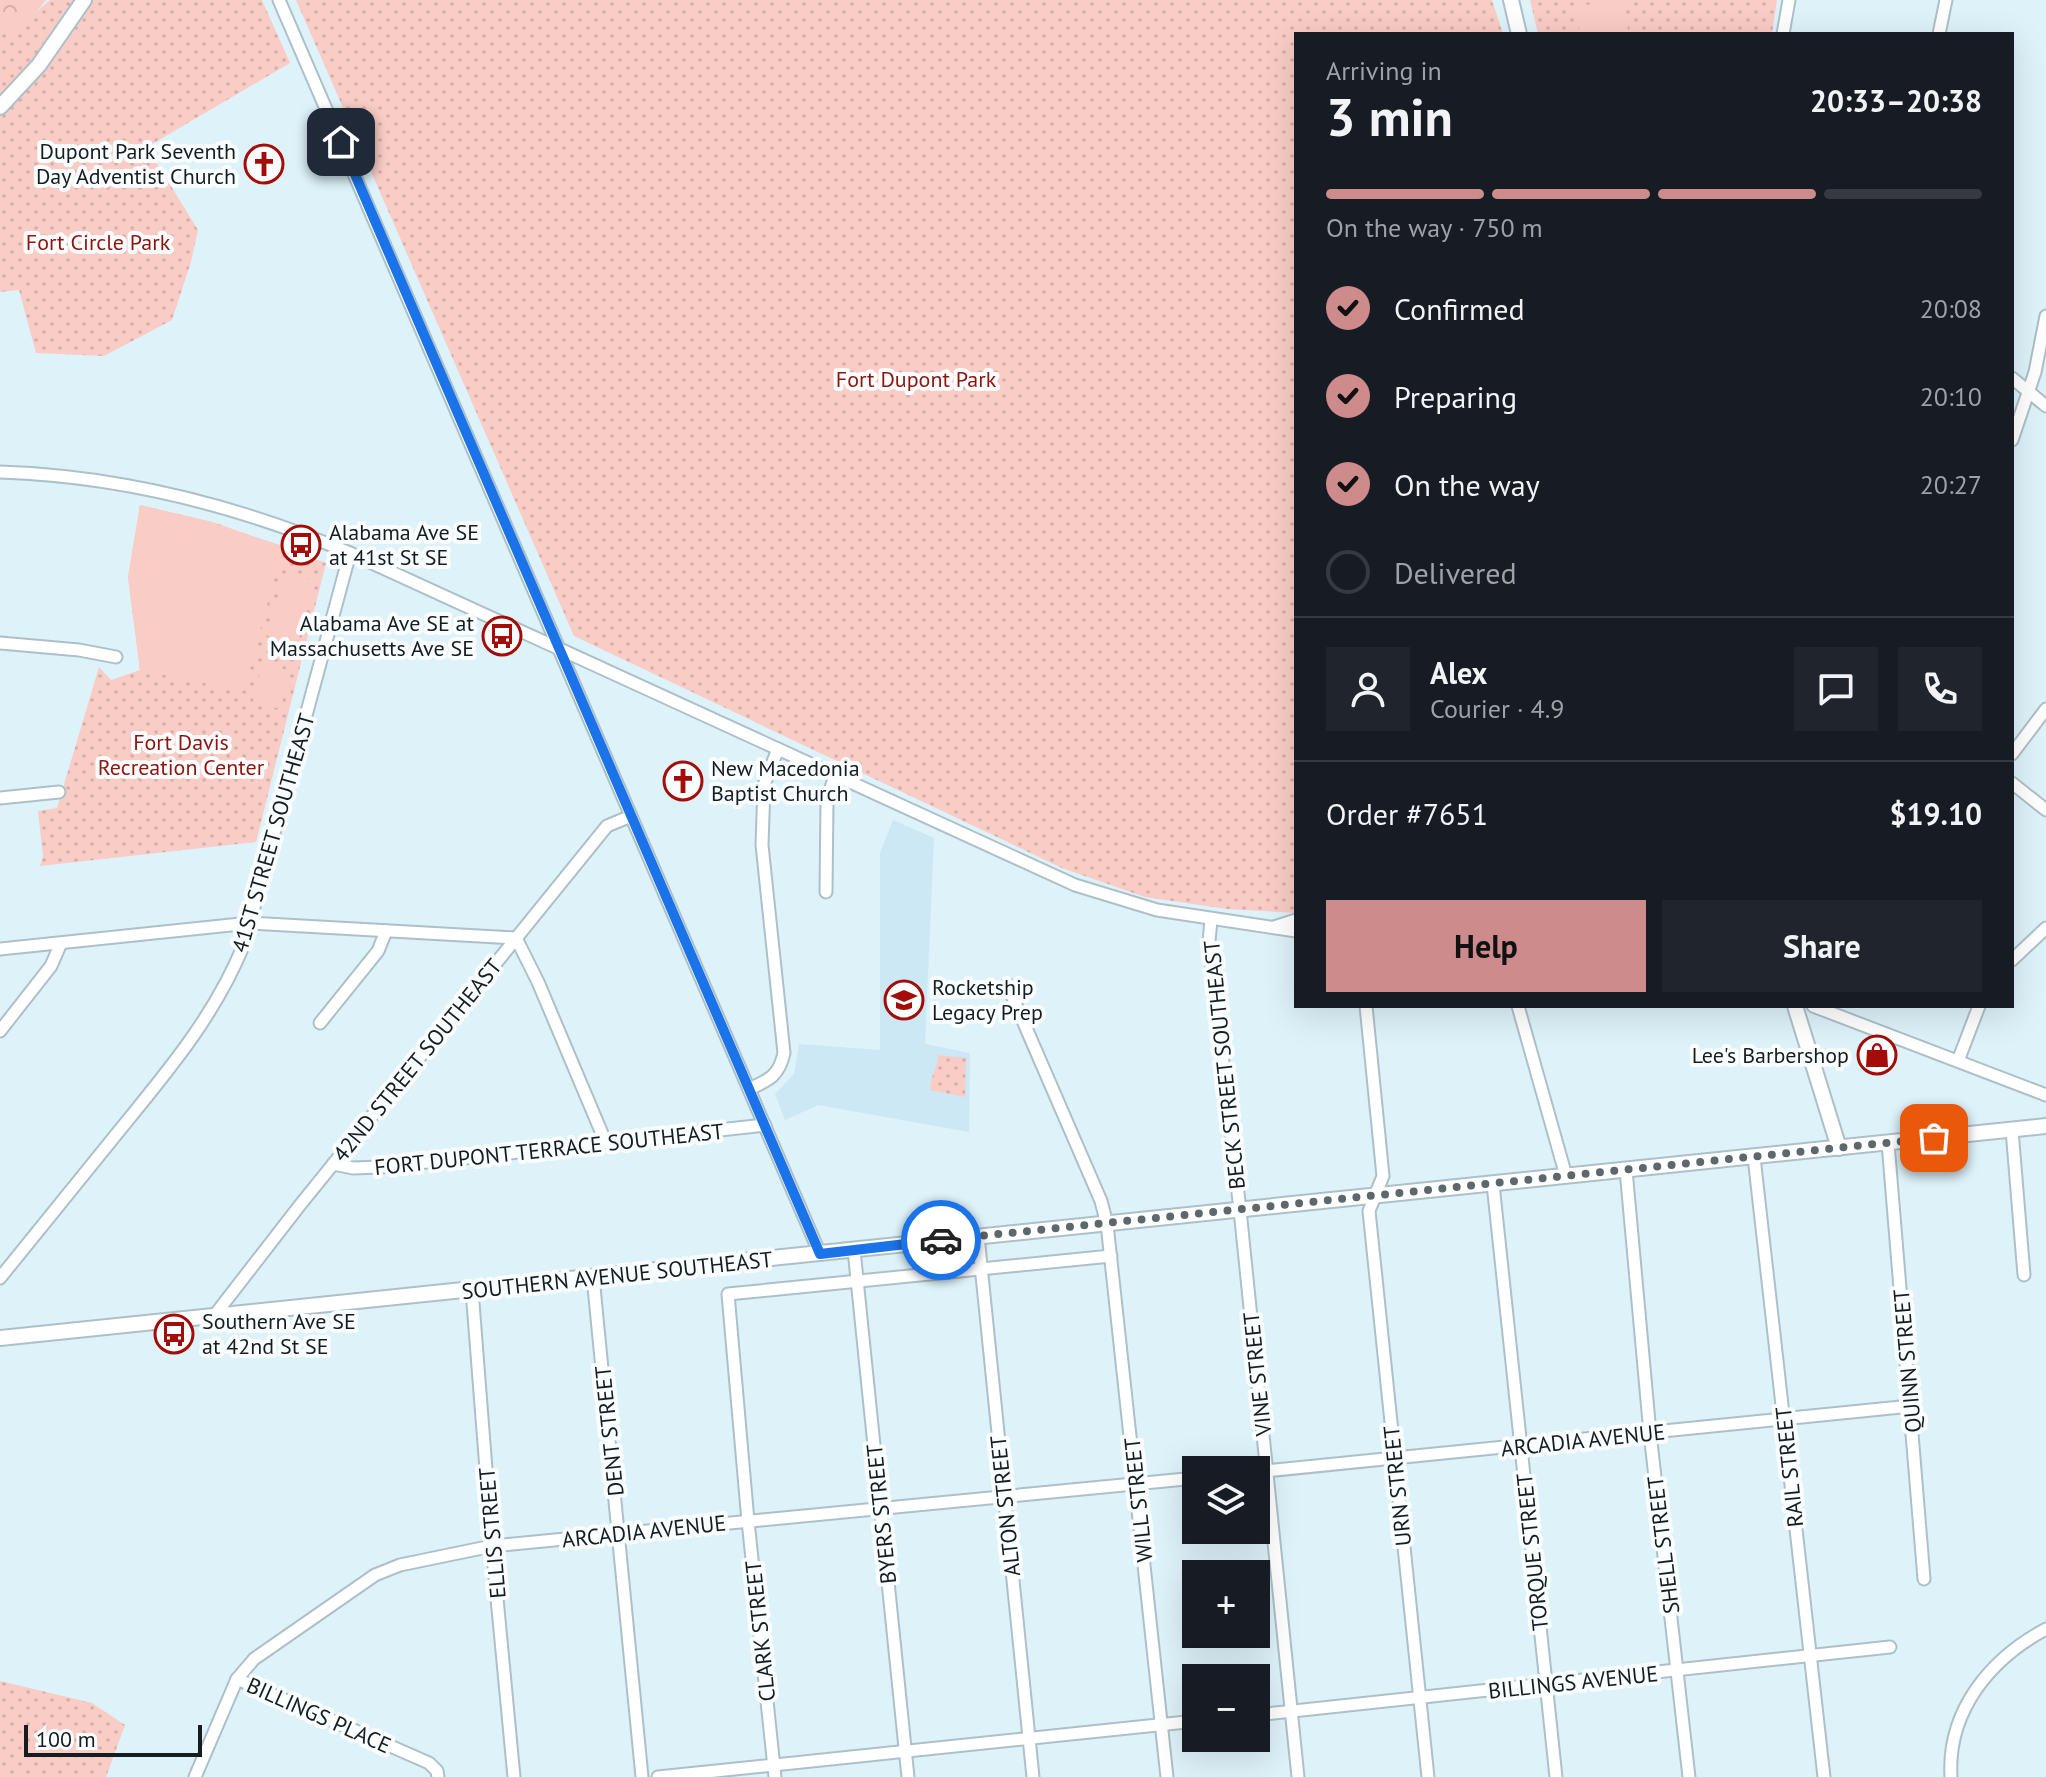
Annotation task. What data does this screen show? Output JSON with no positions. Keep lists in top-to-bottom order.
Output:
{
  "streets": {
    "main road": ["SOUTHERN AVENUE SOUTHEAST"],
    "street": [
      "41ST STREET SOUTHEAST",
      "42ND STREET SOUTHEAST",
      "BECK STREET SOUTHEAST",
      "FORT DUPONT TERRACE SOUTHEAST",
      "QUINN STREET",
      "VINE STREET",
      "DENT STREET",
      "ARCADIA AVENUE",
      "RAIL STREET",
      "URN STREET",
      "WILL STREET",
      "ALTON STREET",
      "BYERS STREET",
      "ELLIS STREET",
      "SHELL STREET",
      "TORQUE STREET",
      "CLARK STREET",
      "BILLINGS AVENUE",
      "BILLINGS PLACE"
    ]
  },
  "crossings": [
    ["42ND STREET SOUTHEAST", "FORT DUPONT TERRACE SOUTHEAST"],
    ["42ND STREET SOUTHEAST", "SOUTHERN AVENUE SOUTHEAST"],
    ["BECK STREET SOUTHEAST", "SOUTHERN AVENUE SOUTHEAST"],
    ["BECK STREET SOUTHEAST", "VINE STREET"],
    ["SOUTHERN AVENUE SOUTHEAST", "QUINN STREET"],
    ["SOUTHERN AVENUE SOUTHEAST", "VINE STREET"],
    ["SOUTHERN AVENUE SOUTHEAST", "DENT STREET"],
    ["SOUTHERN AVENUE SOUTHEAST", "RAIL STREET"],
    ["SOUTHERN AVENUE SOUTHEAST", "URN STREET"],
    ["SOUTHERN AVENUE SOUTHEAST", "WILL STREET"],
    ["SOUTHERN AVENUE SOUTHEAST", "ALTON STREET"],
    ["SOUTHERN AVENUE SOUTHEAST", "BYERS STREET"],
    ["SOUTHERN AVENUE SOUTHEAST", "ELLIS STREET"],
    ["SOUTHERN AVENUE SOUTHEAST", "SHELL STREET"],
    ["SOUTHERN AVENUE SOUTHEAST", "TORQUE STREET"],
    ["QUINN STREET", "ARCADIA AVENUE"],
    ["VINE STREET", "BILLINGS AVENUE"],
    ["DENT STREET", "ARCADIA AVENUE"],
    ["ARCADIA AVENUE", "RAIL STREET"],
    ["ARCADIA AVENUE", "URN STREET"],
    ["ARCADIA AVENUE", "WILL STREET"],
    ["ARCADIA AVENUE", "ALTON STREET"],
    ["ARCADIA AVENUE", "BYERS STREET"],
    ["ARCADIA AVENUE", "ELLIS STREET"],
    ["ARCADIA AVENUE", "SHELL STREET"],
    ["ARCADIA AVENUE", "TORQUE STREET"],
    ["ARCADIA AVENUE", "CLARK STREET"],
    ["ARCADIA AVENUE", "BILLINGS PLACE"],
    ["RAIL STREET", "BILLINGS AVENUE"],
    ["URN STREET", "BILLINGS AVENUE"],
    ["BYERS STREET", "CLARK STREET"],
    ["SHELL STREET", "BILLINGS AVENUE"],
    ["TORQUE STREET", "BILLINGS AVENUE"]
  ],
  "parks": ["Fort Circle Park", "Fort Dupont Park", "Fort Davis Recreation Center"],
  "places": {
    "church": ["Dupont Park Seventh Day Adventist Church", "New Macedonia Baptist Church"],
    "bus stop": ["Alabama Ave SE at 41st St SE", "Alabama Ave SE at Massachusetts Ave SE", "Southern Ave SE at 42nd St SE"],
    "school or university": ["Rocketship Legacy Prep"],
    "shop": ["Lee's Barbershop"]
  },
  "scale_bar": "100 m",
  "page": {
    "heading": ["3 min", "Arriving in", "20:33–20:38"],
    "panel": [
      "Alex",
      "Courier · 4.9",
      "Order #7651",
      "$19.10"
    ],
    "bar": "On the way · 750 m",
    "list": [
      ["Confirmed", "20:08"],
      ["Preparing", "20:10"],
      ["On the way", "20:27"],
      "Delivered"
    ],
    "buttons": ["Help", "Share"],
    "map_buttons": ["+", "−"],
    "scale": "100 m"
  }
}
